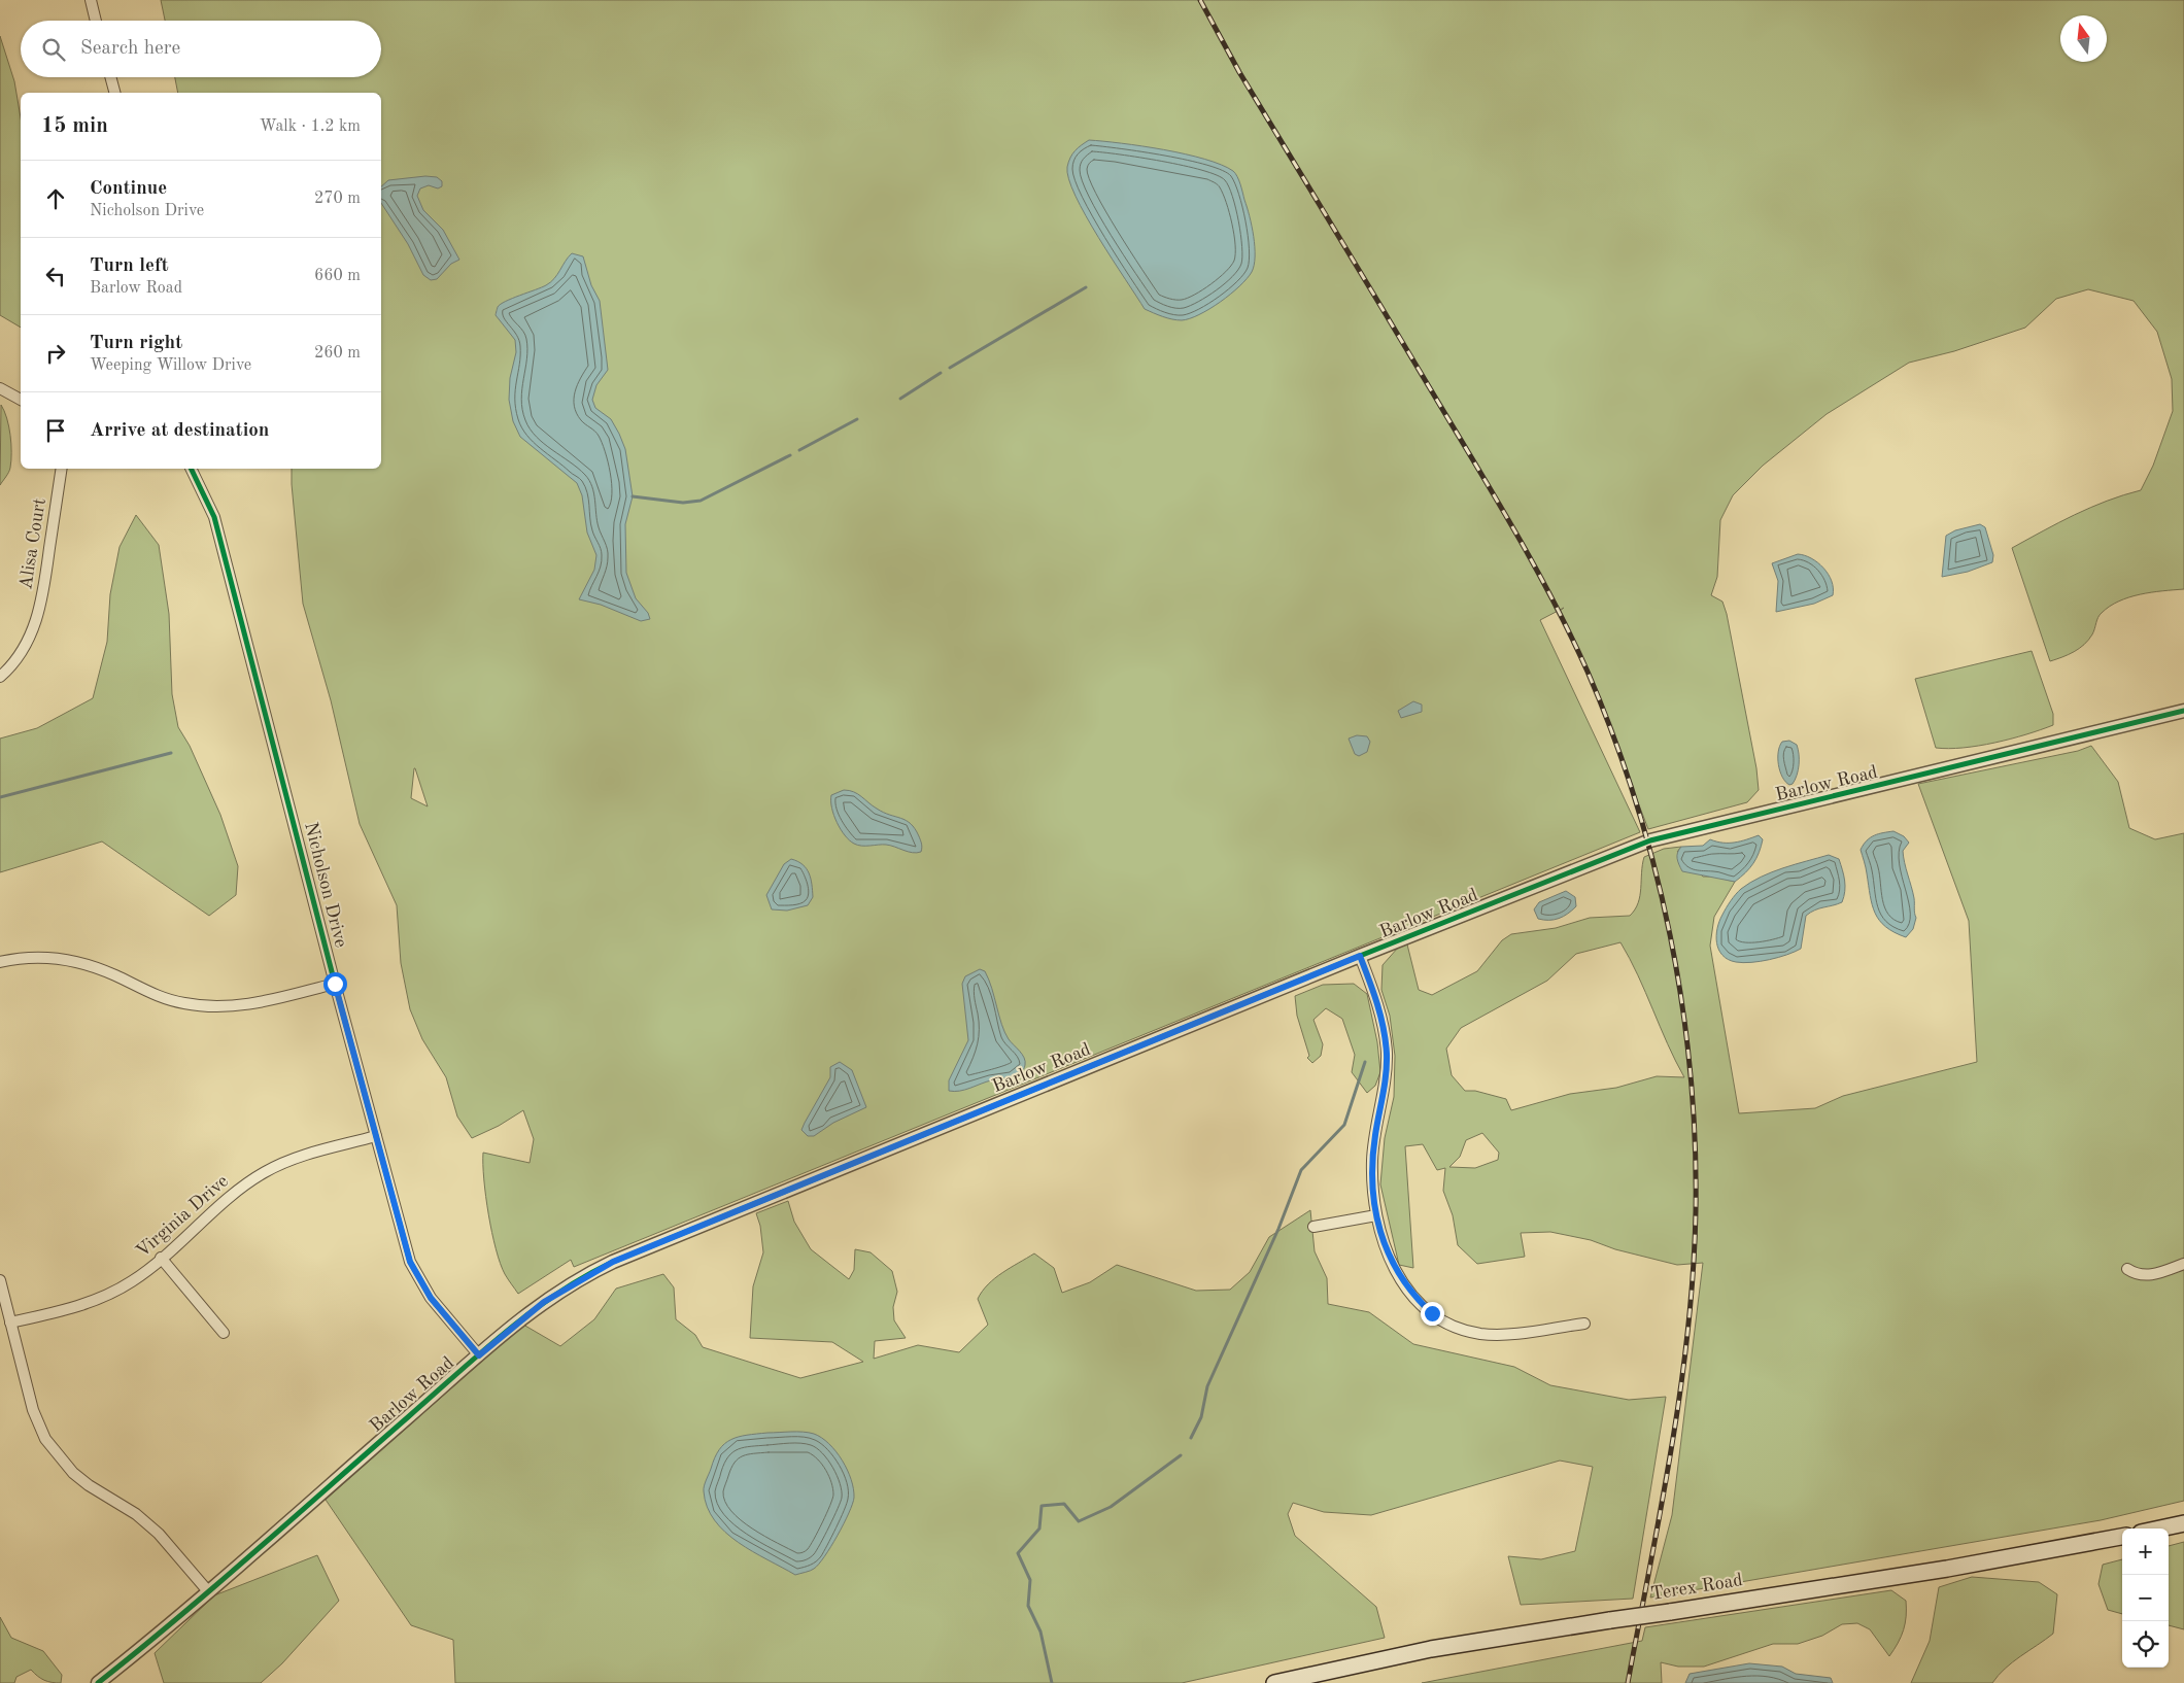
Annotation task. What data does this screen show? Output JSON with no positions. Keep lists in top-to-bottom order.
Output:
{
  "streets": {
    "main road": ["Terex Road"],
    "street": [
      "Alisa Court",
      "Barlow Road",
      "Nicholson Drive",
      "Virginia Drive"
    ]
  },
  "crossings": [
    ["Barlow Road", "Nicholson Drive"],
    ["Nicholson Drive", "Virginia Drive"]
  ],
  "north": "top",
  "page": {
    "search": "Search here",
    "heading": ["15 min", "Walk · 1.2 km"],
    "list": [
      ["Continue", "Nicholson Drive", "270 m"],
      ["Turn left", "Barlow Road", "660 m"],
      ["Turn right", "Weeping Willow Drive", "260 m"],
      "Arrive at destination"
    ],
    "map_buttons": ["+", "−"]
  }
}
